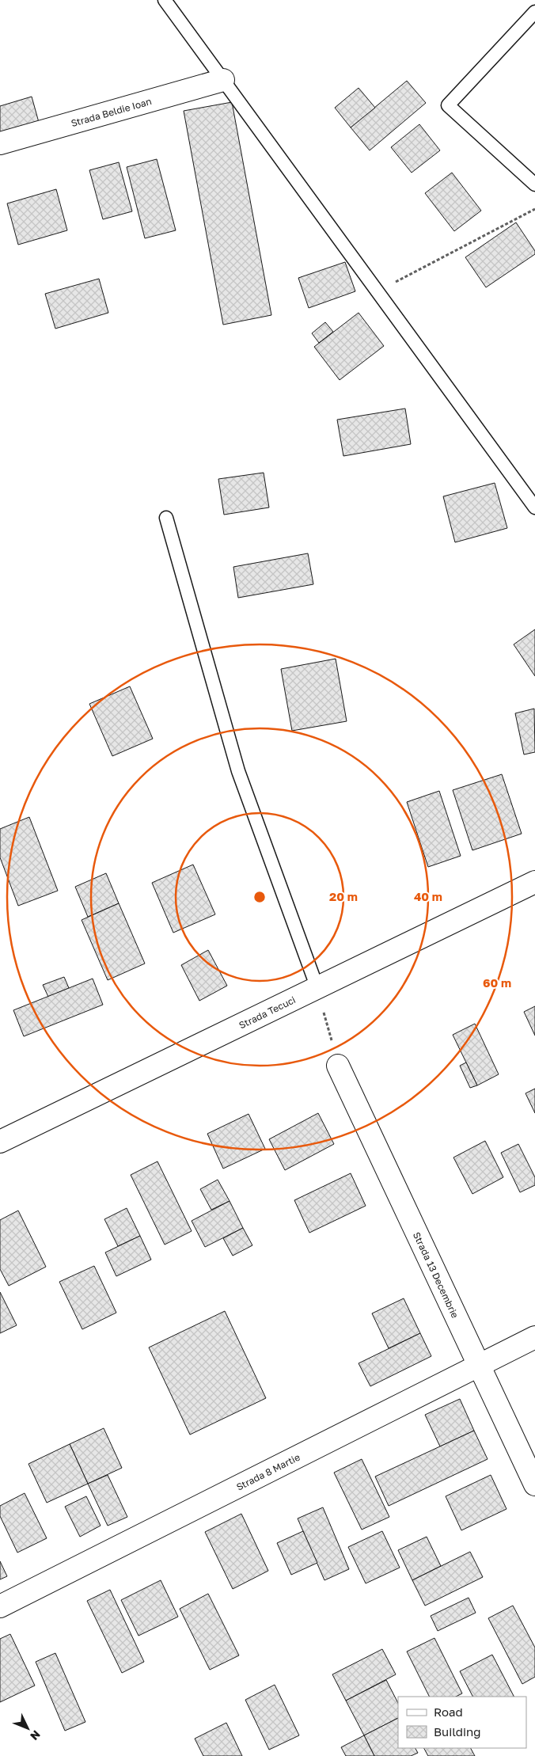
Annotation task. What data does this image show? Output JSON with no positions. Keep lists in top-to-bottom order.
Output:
{
  "streets": {
    "street": [
      "Strada Beldie Ioan",
      "Strada Tecuci",
      "Strada 13 Decembrie",
      "Strada 8 Martie"
    ]
  },
  "crossings": [
    ["Strada 13 Decembrie", "Strada 8 Martie"]
  ],
  "legend": ["Road", "Building"],
  "north": "bottom right",
  "rings": ["20 m", "40 m", "60 m"]
}
